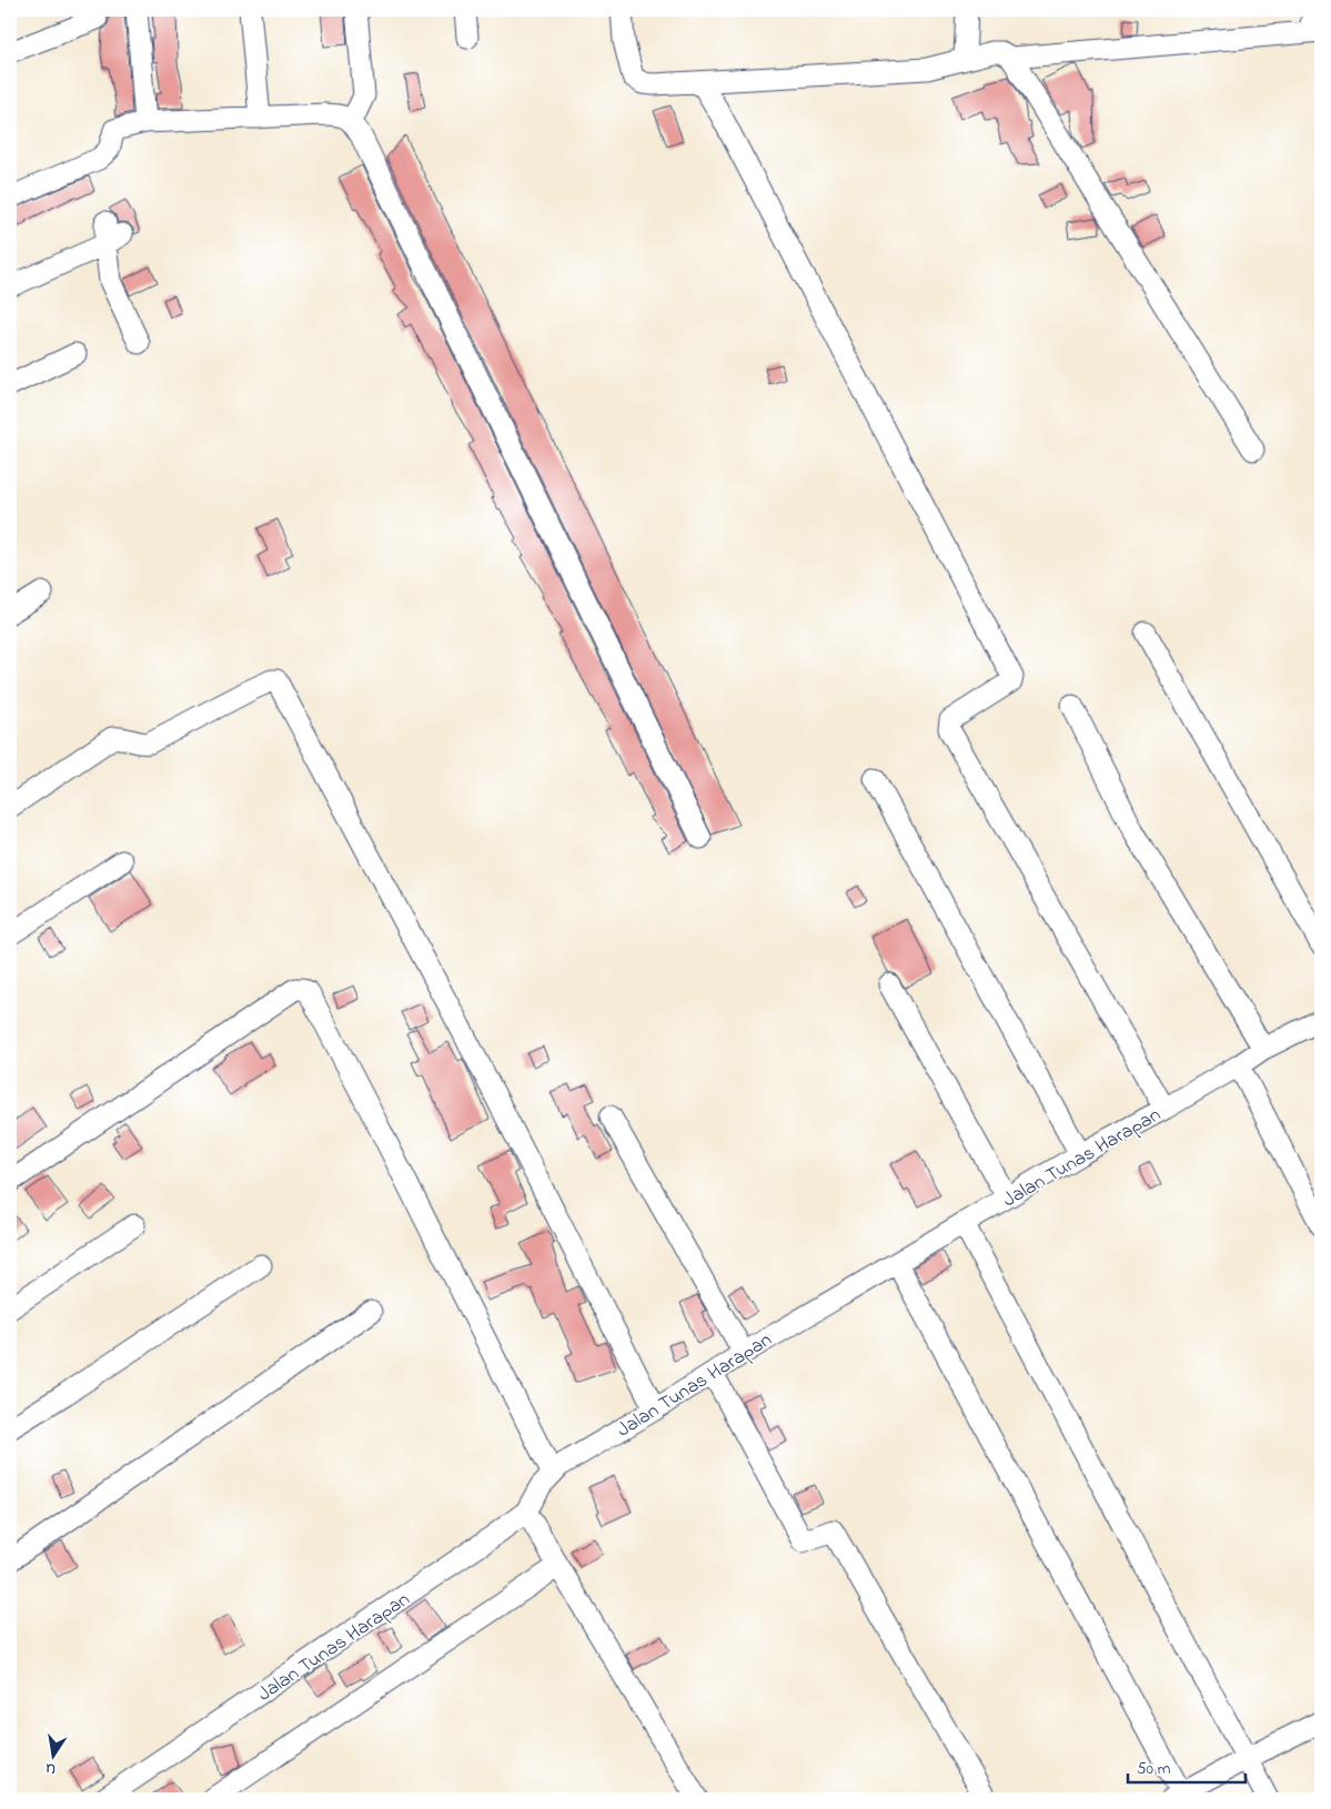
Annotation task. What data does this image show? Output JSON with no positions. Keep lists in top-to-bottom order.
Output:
{
  "streets": {
    "street": ["Jalan Tunas Harapan"]
  },
  "scale_bar": "50 m",
  "north": "bottom"
}
